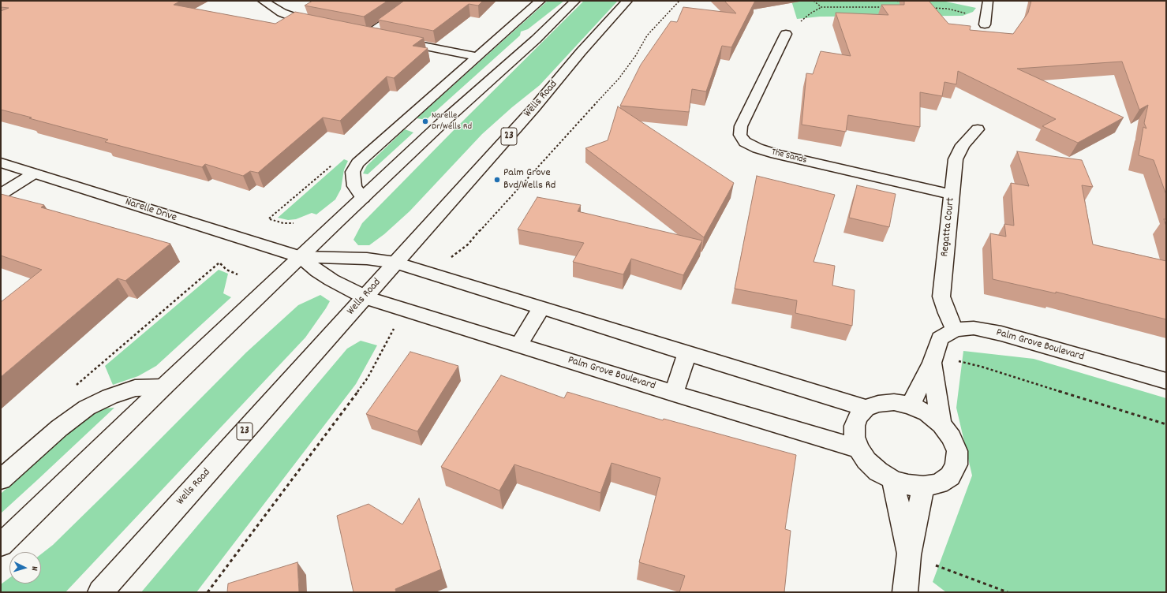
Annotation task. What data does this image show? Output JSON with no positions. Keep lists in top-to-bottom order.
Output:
{
  "streets": {
    "street": [
      "Wells Road",
      "23",
      "The Sands",
      "Narelle Drive",
      "Regatta Court",
      "Palm Grove Boulevard"
    ]
  },
  "crossings": [
    ["Wells Road", "Narelle Drive"],
    ["Wells Road", "Palm Grove Boulevard"],
    ["The Sands", "Regatta Court"],
    ["Narelle Drive", "Palm Grove Boulevard"],
    ["Regatta Court", "Palm Grove Boulevard"]
  ],
  "places": ["Narelle Dr/Wells Rd", "Palm Grove Bvd/Wells Rd"],
  "north": "right"
}
